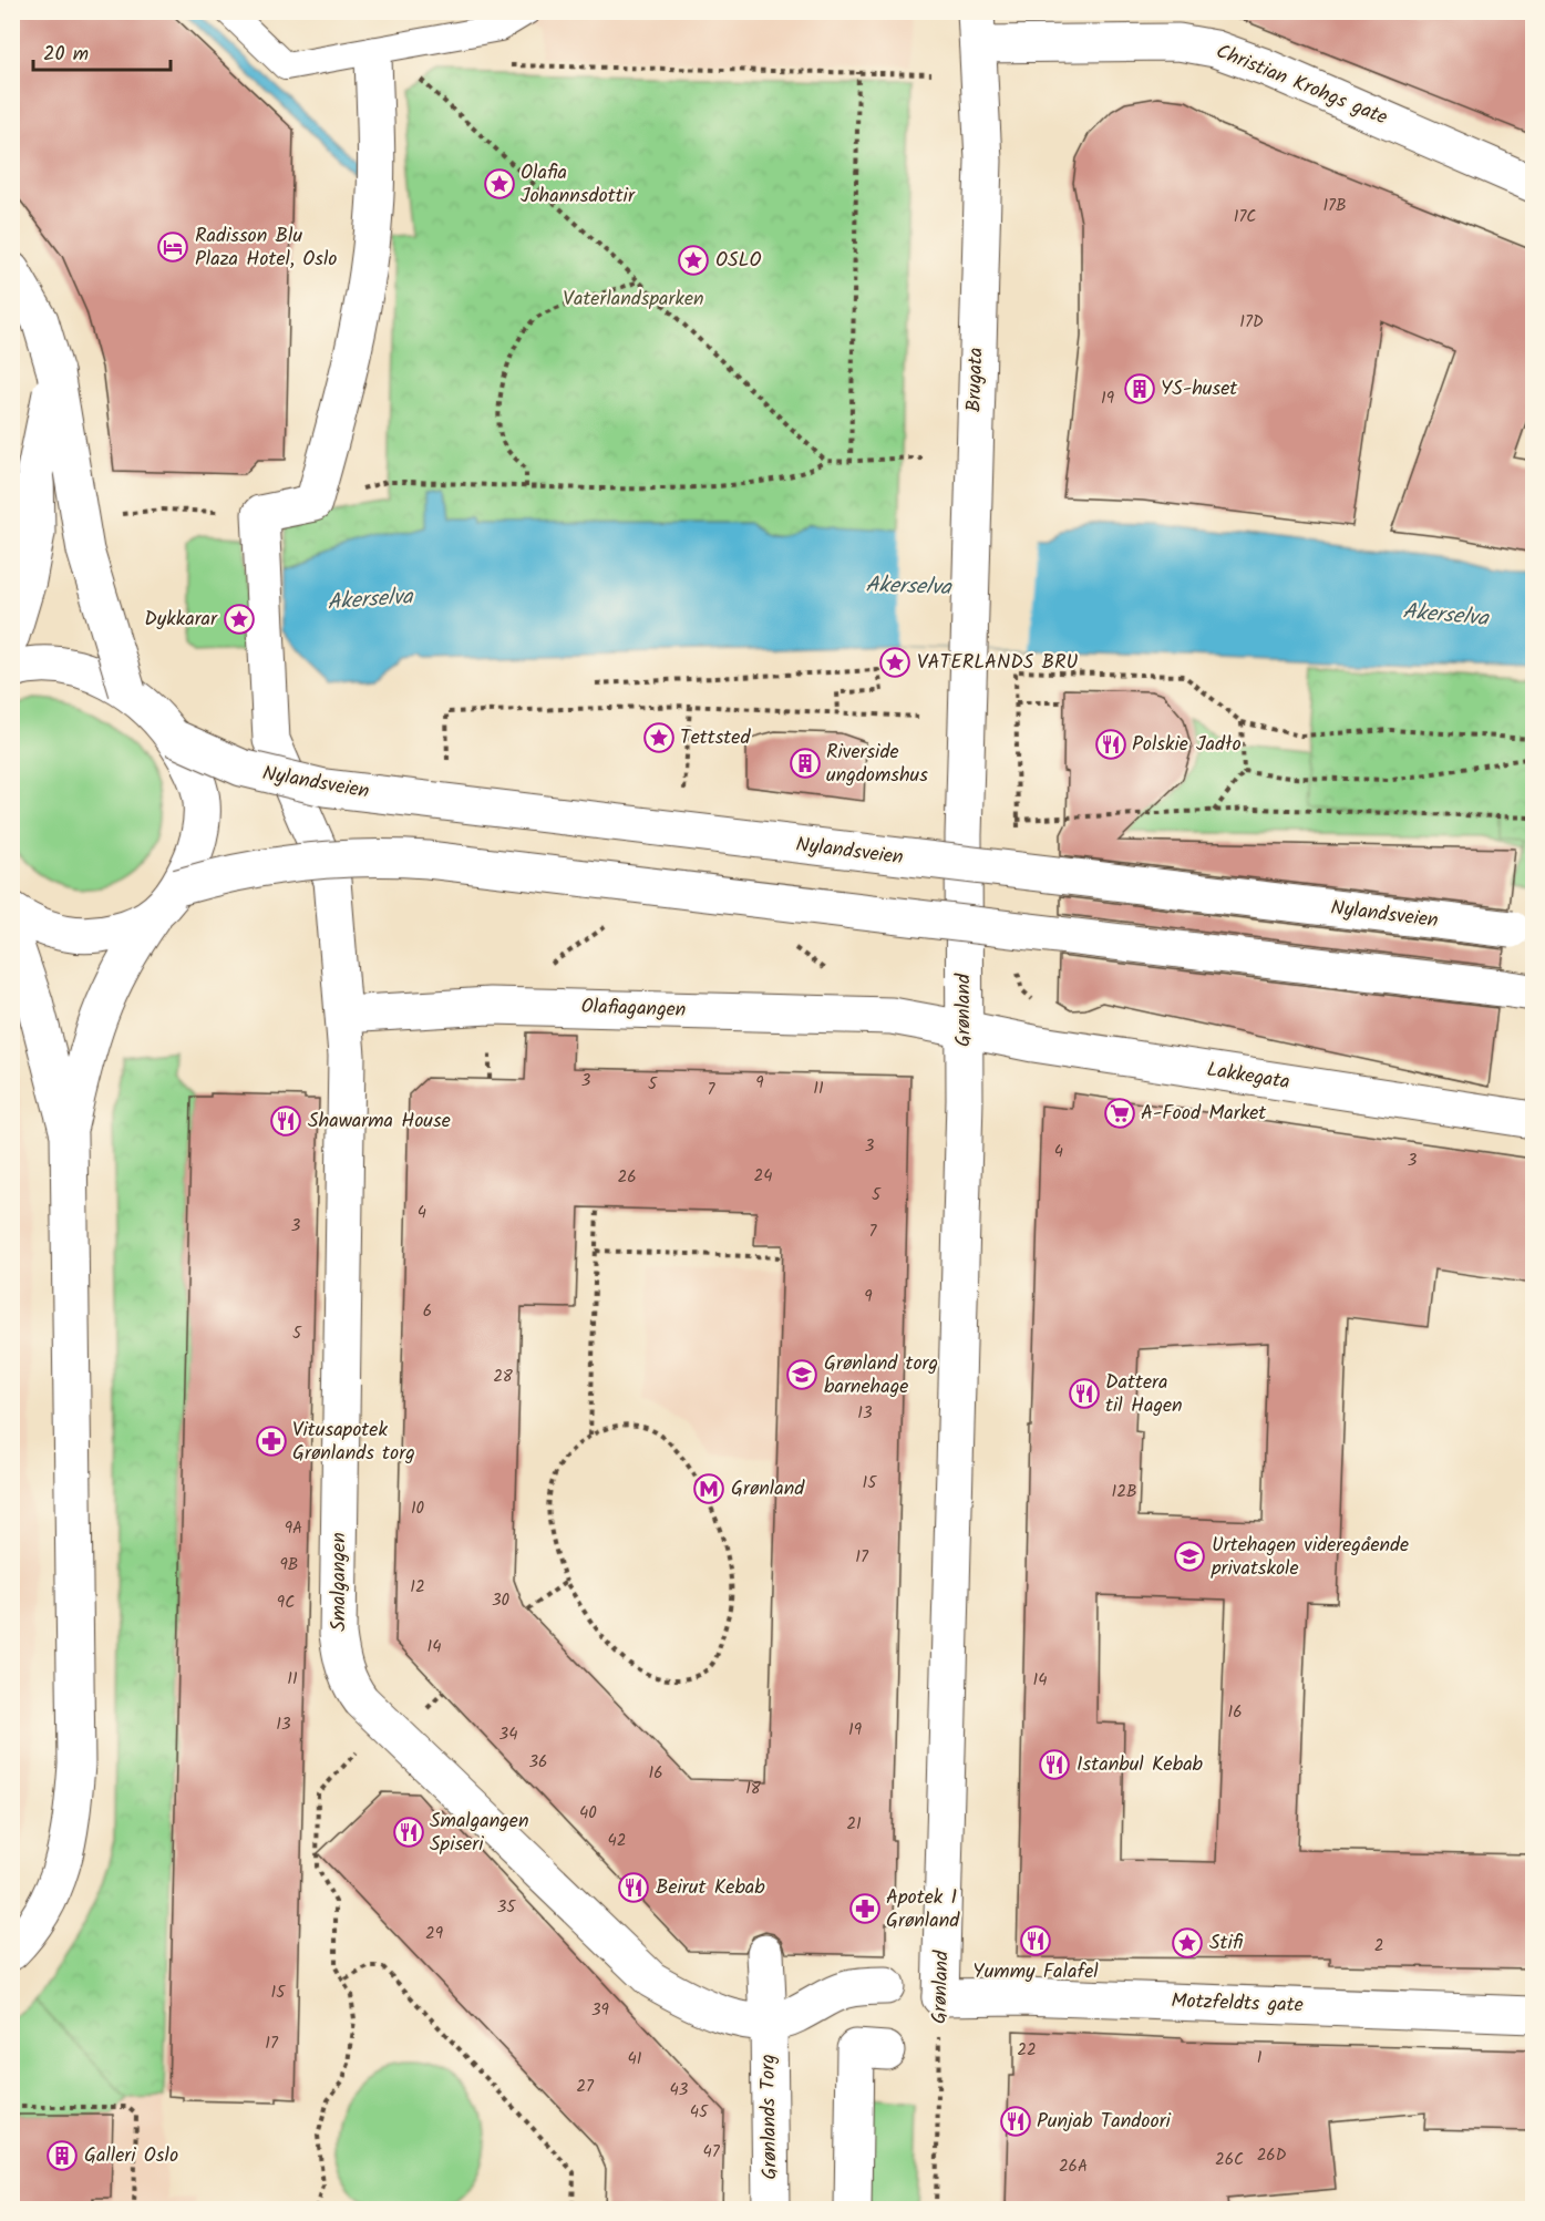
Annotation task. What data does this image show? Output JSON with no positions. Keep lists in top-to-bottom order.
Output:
{
  "streets": {
    "main road": [
      "Christian Krohgs gate",
      "Brugata",
      "Nylandsveien",
      "Olafiagangen",
      "Grønland",
      "Lakkegata",
      "Smalgangen",
      "Motzfeldts gate",
      "Grønlands Torg"
    ]
  },
  "crossings": [
    ["Christian Krohgs gate", "Brugata"],
    ["Brugata", "Grønland"],
    ["Olafiagangen", "Grønland"],
    ["Olafiagangen", "Lakkegata"],
    ["Olafiagangen", "Smalgangen"],
    ["Grønland", "Lakkegata"],
    ["Grønland", "Motzfeldts gate"],
    ["Smalgangen", "Grønlands Torg"]
  ],
  "water": ["Akerselva"],
  "parks": ["Vaterlandsparken"],
  "places": {
    "place": [
      "Olafia Johannsdottir",
      "OSLO",
      "Dykkarar",
      "VATERLANDS BRU",
      "Tettsted",
      "Stifi"
    ],
    "hotel": ["Radisson Blu Plaza Hotel, Oslo"],
    "building": ["YS-huset", "Riverside ungdomshus", "Galleri Oslo"],
    "restaurant": [
      "Polskie Jadło",
      "Shawarma House",
      "Dattera til Hagen",
      "Istanbul Kebab",
      "Smalgangen Spiseri",
      "Beirut Kebab",
      "Yummy Falafel",
      "Punjab Tandoori"
    ],
    "supermarket": ["A-Food Market"],
    "school or university": ["Grønland torg barnehage", "Urtehagen videregående privatskole"],
    "pharmacy": ["Vitusapotek Grønlands torg", "Apotek 1 Grønland"],
    "metro station": ["Grønland"]
  },
  "house_numbers": [
    "17B",
    "17C",
    "17D",
    "19",
    "3",
    "9",
    "5",
    "11",
    "7",
    "3",
    "4",
    "3",
    "24",
    "26",
    "5",
    "4",
    "3",
    "7",
    "9",
    "6",
    "5",
    "28",
    "13",
    "15",
    "12B",
    "10",
    "9A",
    "17",
    "9B",
    "12",
    "30",
    "9C",
    "14",
    "11",
    "14",
    "16",
    "13",
    "19",
    "34",
    "36",
    "16",
    "18",
    "40",
    "21",
    "42",
    "35",
    "29",
    "2",
    "15",
    "39",
    "17",
    "22",
    "1",
    "41",
    "27",
    "43",
    "45",
    "47",
    "26D",
    "26C",
    "26A"
  ],
  "scale_bar": "20 m"
}
